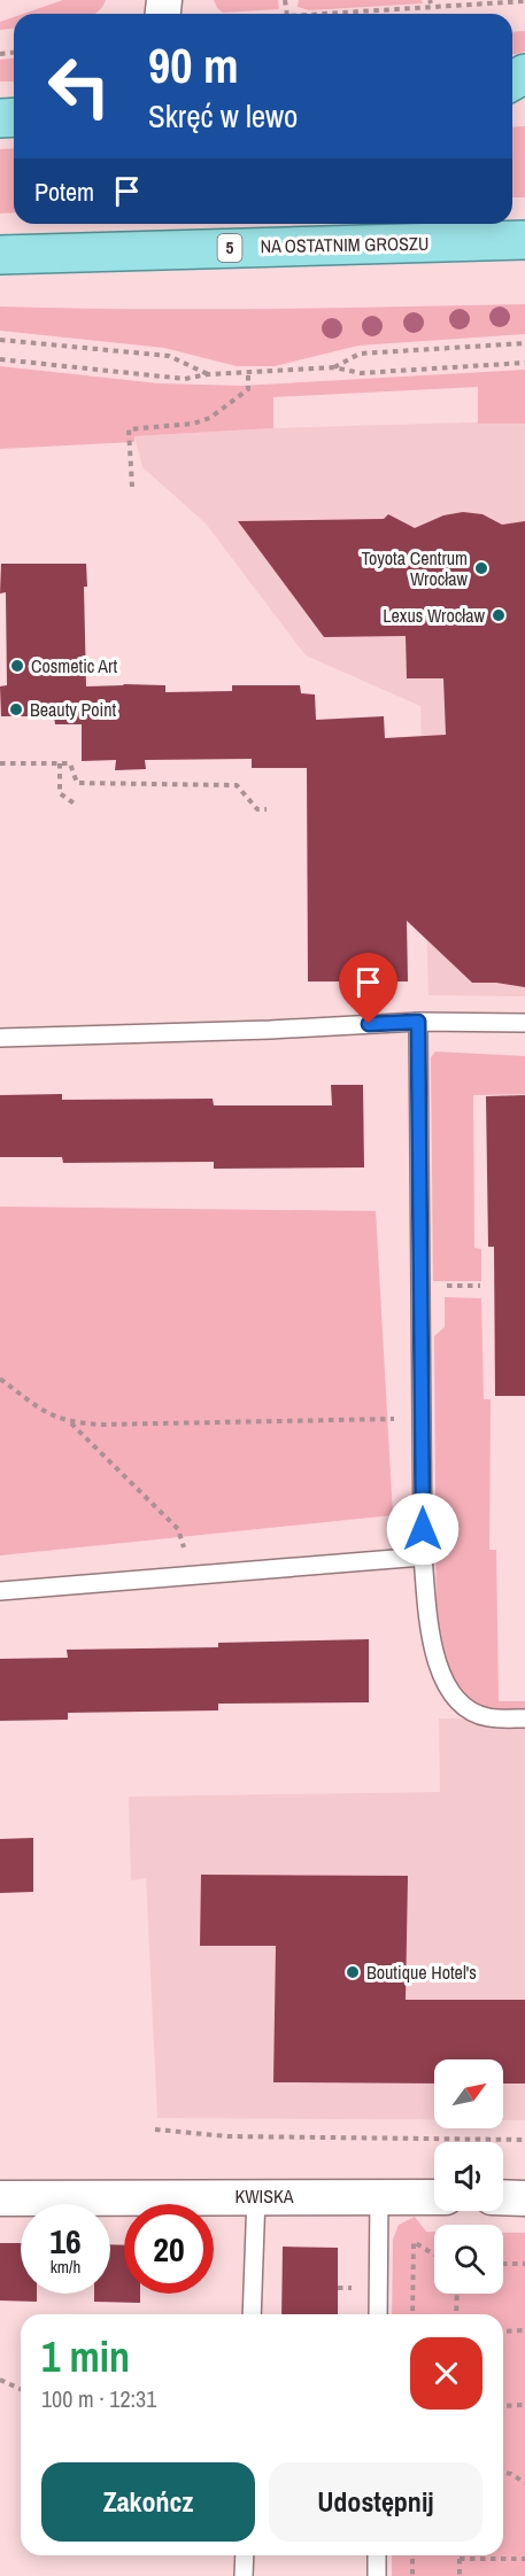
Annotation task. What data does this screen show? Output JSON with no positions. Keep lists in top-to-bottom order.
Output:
{
  "streets": {
    "main road": ["NA OSTATNIM GROSZU", "5"],
    "street": ["KWISKA"]
  },
  "places": [
    "Toyota Centrum Wrocław",
    "Lexus Wrocław",
    "Cosmetic Art",
    "Beauty Point",
    "Boutique Hotel's"
  ],
  "north": "top right",
  "page": {
    "turn": ["90 m", "Skręć w lewo"],
    "then": "Potem",
    "speed": "16 km/h",
    "limit": "20",
    "heading": ["1 min", "100 m · 12:31"],
    "buttons": ["Zakończ", "Udostępnij"]
  }
}
